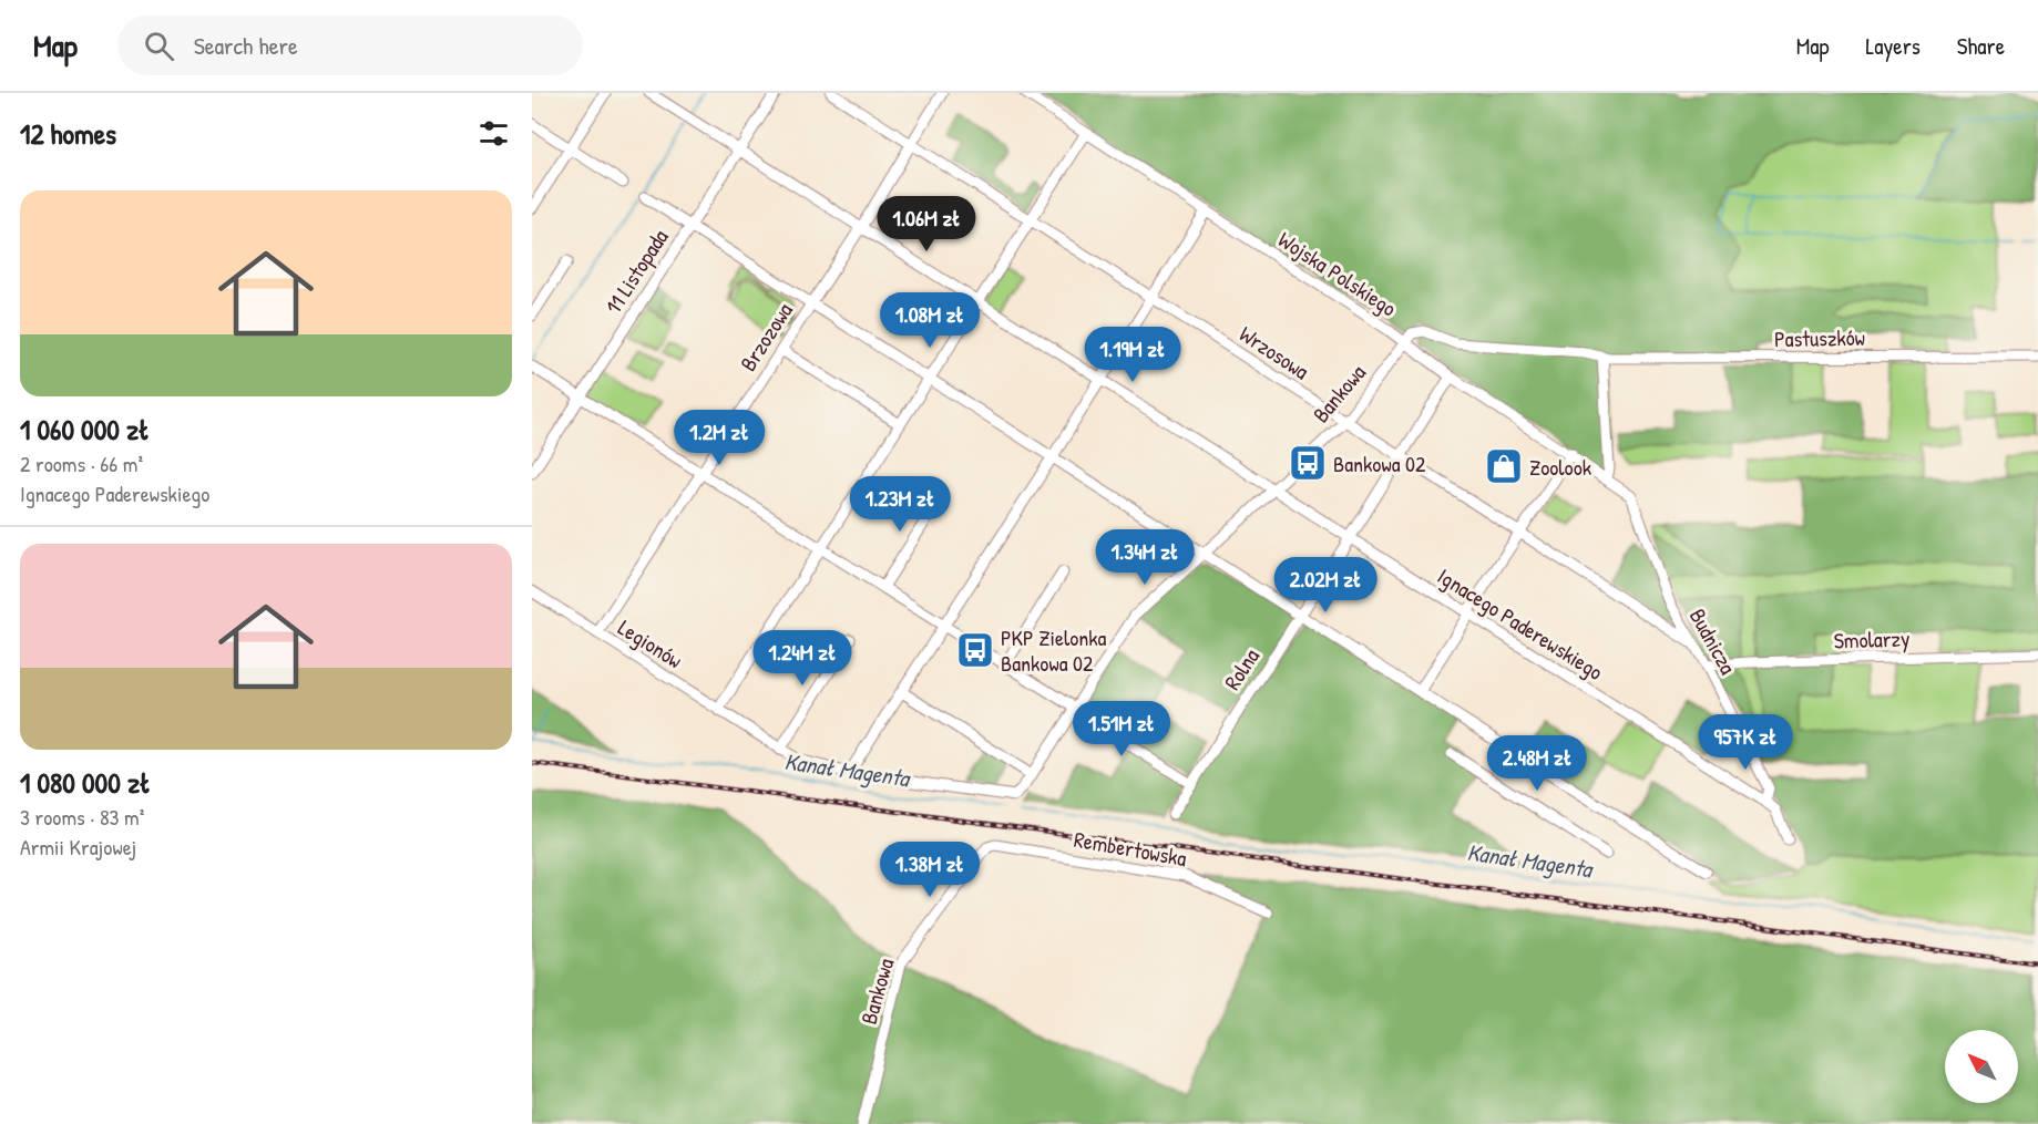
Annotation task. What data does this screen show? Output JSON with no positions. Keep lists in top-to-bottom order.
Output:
{
  "streets": {
    "street": [
      "11 Listopada",
      "Wojska Polskiego",
      "Brzozowa",
      "Pastuszków",
      "Wrzosowa",
      "Bankowa",
      "Ignacego Paderewskiego",
      "Smolarzy",
      "Budnicza",
      "Legionów",
      "Rolna",
      "Rembertowska"
    ]
  },
  "crossings": [
    ["11 Listopada", "Ignacego Paderewskiego"],
    ["Wojska Polskiego", "Pastuszków"],
    ["Wojska Polskiego", "Bankowa"],
    ["Wojska Polskiego", "Budnicza"],
    ["Wojska Polskiego", "Rolna"],
    ["Brzozowa", "Wrzosowa"],
    ["Brzozowa", "Ignacego Paderewskiego"],
    ["Brzozowa", "Legionów"],
    ["Pastuszków", "Bankowa"],
    ["Wrzosowa", "Bankowa"],
    ["Wrzosowa", "Budnicza"],
    ["Wrzosowa", "Rolna"],
    ["Bankowa", "Ignacego Paderewskiego"],
    ["Bankowa", "Legionów"],
    ["Bankowa", "Rembertowska"],
    ["Ignacego Paderewskiego", "Budnicza"],
    ["Ignacego Paderewskiego", "Rolna"],
    ["Smolarzy", "Budnicza"]
  ],
  "water": ["Kanał Magenta"],
  "places": {
    "bus stop": ["Bankowa 02", "PKP Zielonka Bankowa 02"],
    "shop": ["Zoolook"]
  },
  "north": "top left",
  "page": {
    "header": "Map",
    "search": "Search here",
    "nav": ["Map", "Layers", "Share"],
    "heading": "12 homes",
    "list": [
      {
        "name": "1 060 000 zł",
        "note": "2 rooms · 66 m² · Ignacego Paderewskiego"
      },
      {
        "name": "1 080 000 zł",
        "note": "3 rooms · 83 m² · Armii Krajowej"
      }
    ],
    "price": [
      "1.06M zł",
      "1.08M zł",
      "1.19M zł",
      "1.2M zł",
      "1.23M zł",
      "1.34M zł",
      "2.02M zł",
      "1.24M zł",
      "1.51M zł",
      "957K zł",
      "2.48M zł",
      "1.38M zł"
    ]
  }
}
